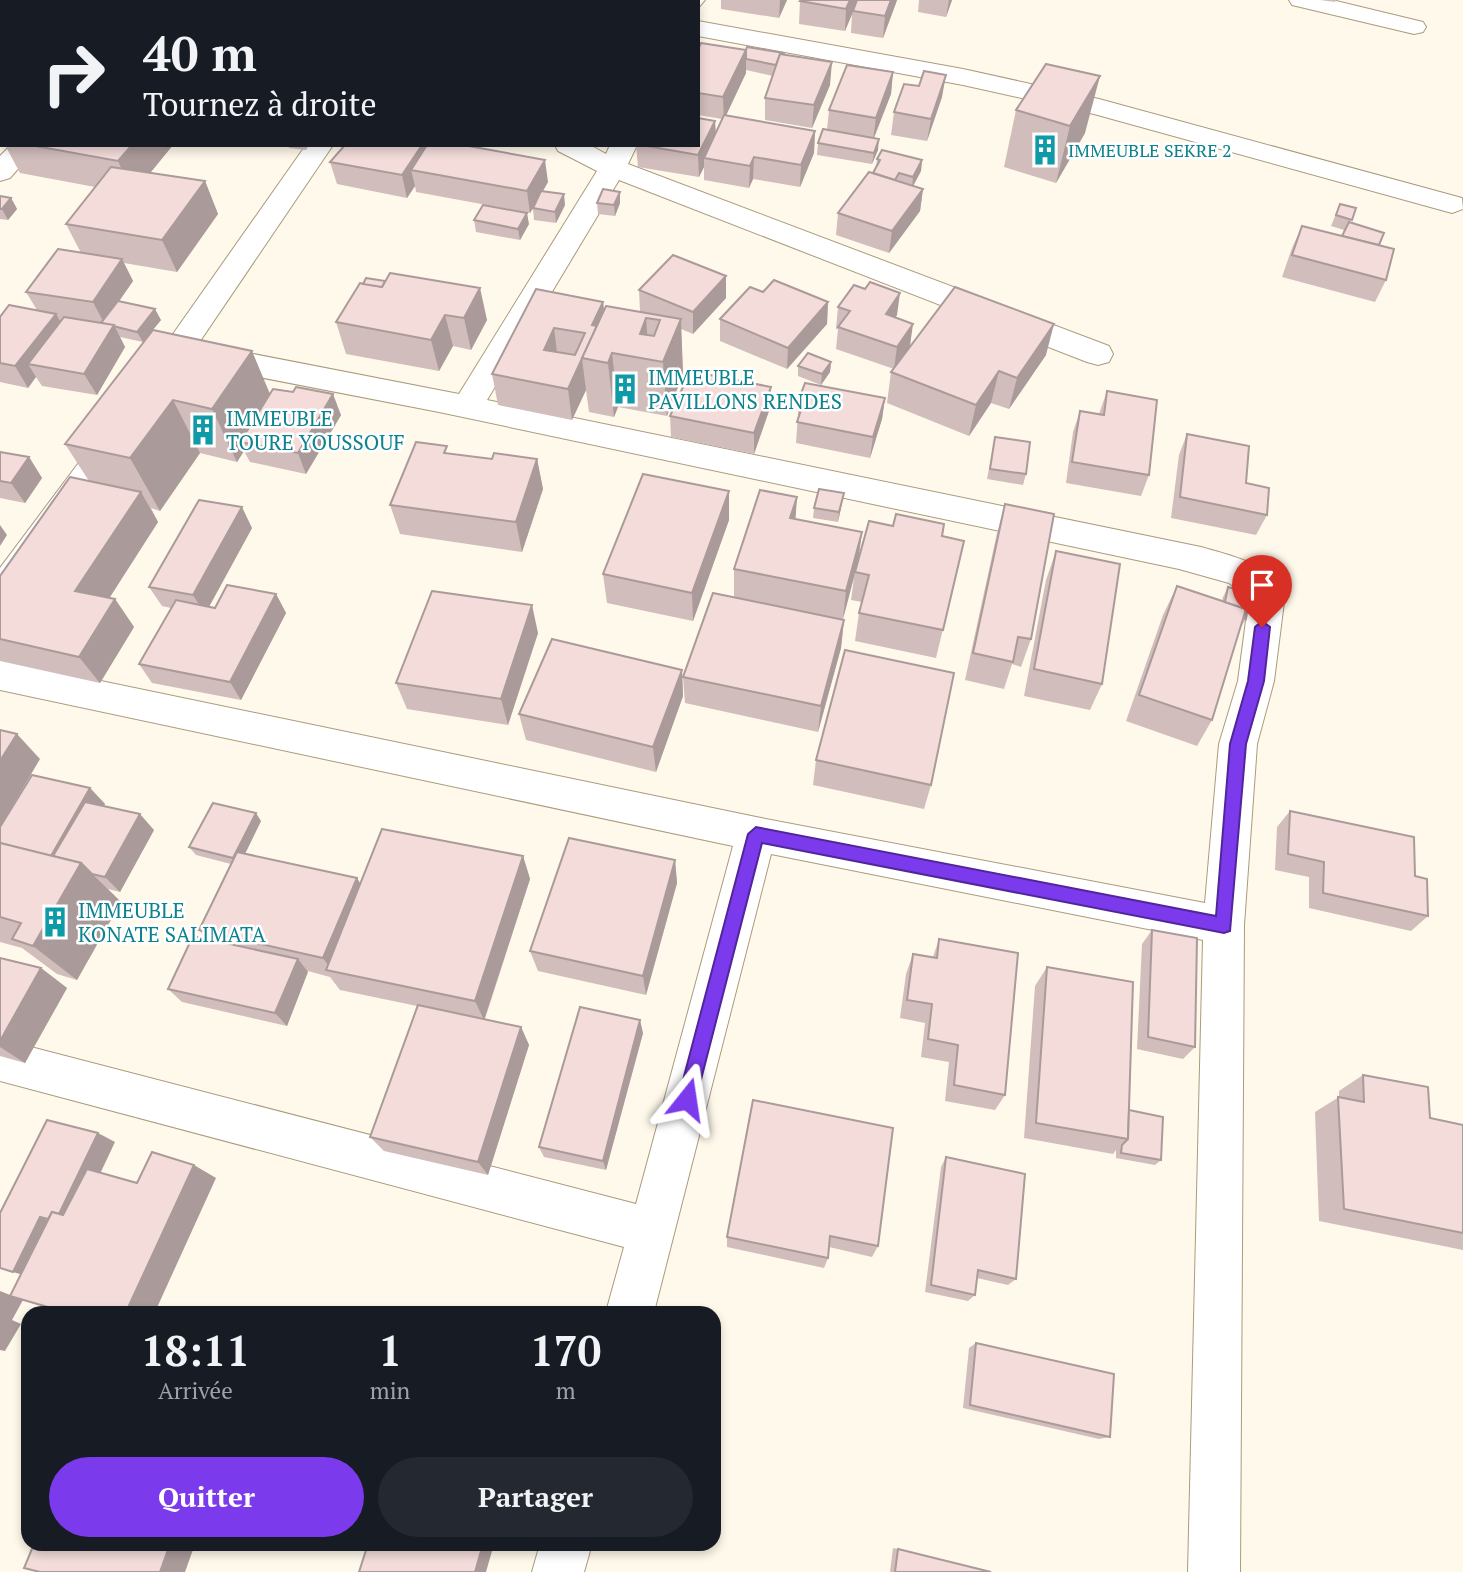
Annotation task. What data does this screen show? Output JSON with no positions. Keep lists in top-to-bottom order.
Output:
{
  "places": {
    "building": [
      "IMMEUBLE SEKRE 2",
      "IMMEUBLE PAVILLONS RENDES",
      "IMMEUBLE TOURE YOUSSOUF",
      "IMMEUBLE KONATE SALIMATA"
    ]
  },
  "page": {
    "turn": ["40 m", "Tournez à droite"],
    "eta": [
      "18:11",
      "Arrivée",
      "1",
      "min",
      "170",
      "m"
    ],
    "buttons": ["Quitter", "Partager"]
  }
}
